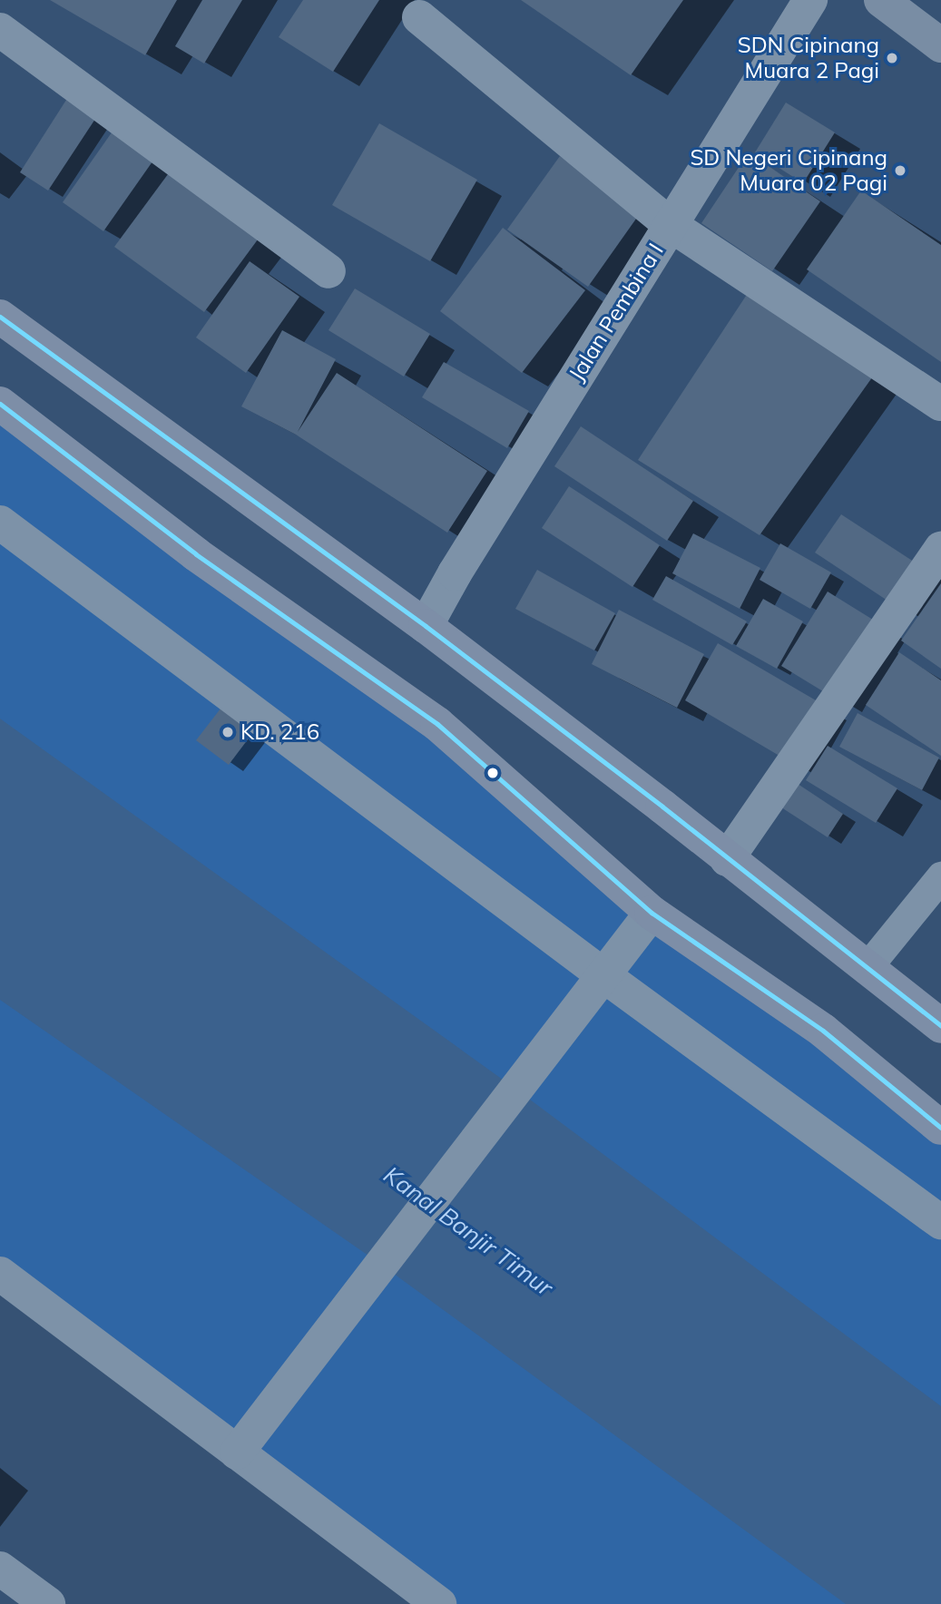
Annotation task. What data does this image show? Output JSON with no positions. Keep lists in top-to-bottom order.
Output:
{
  "streets": {
    "street": ["Jalan Pembina I"]
  },
  "water": ["Kanal Banjir Timur"],
  "places": ["SDN Cipinang Muara 2 Pagi", "SD Negeri Cipinang Muara 02 Pagi", "KD. 216"]
}
